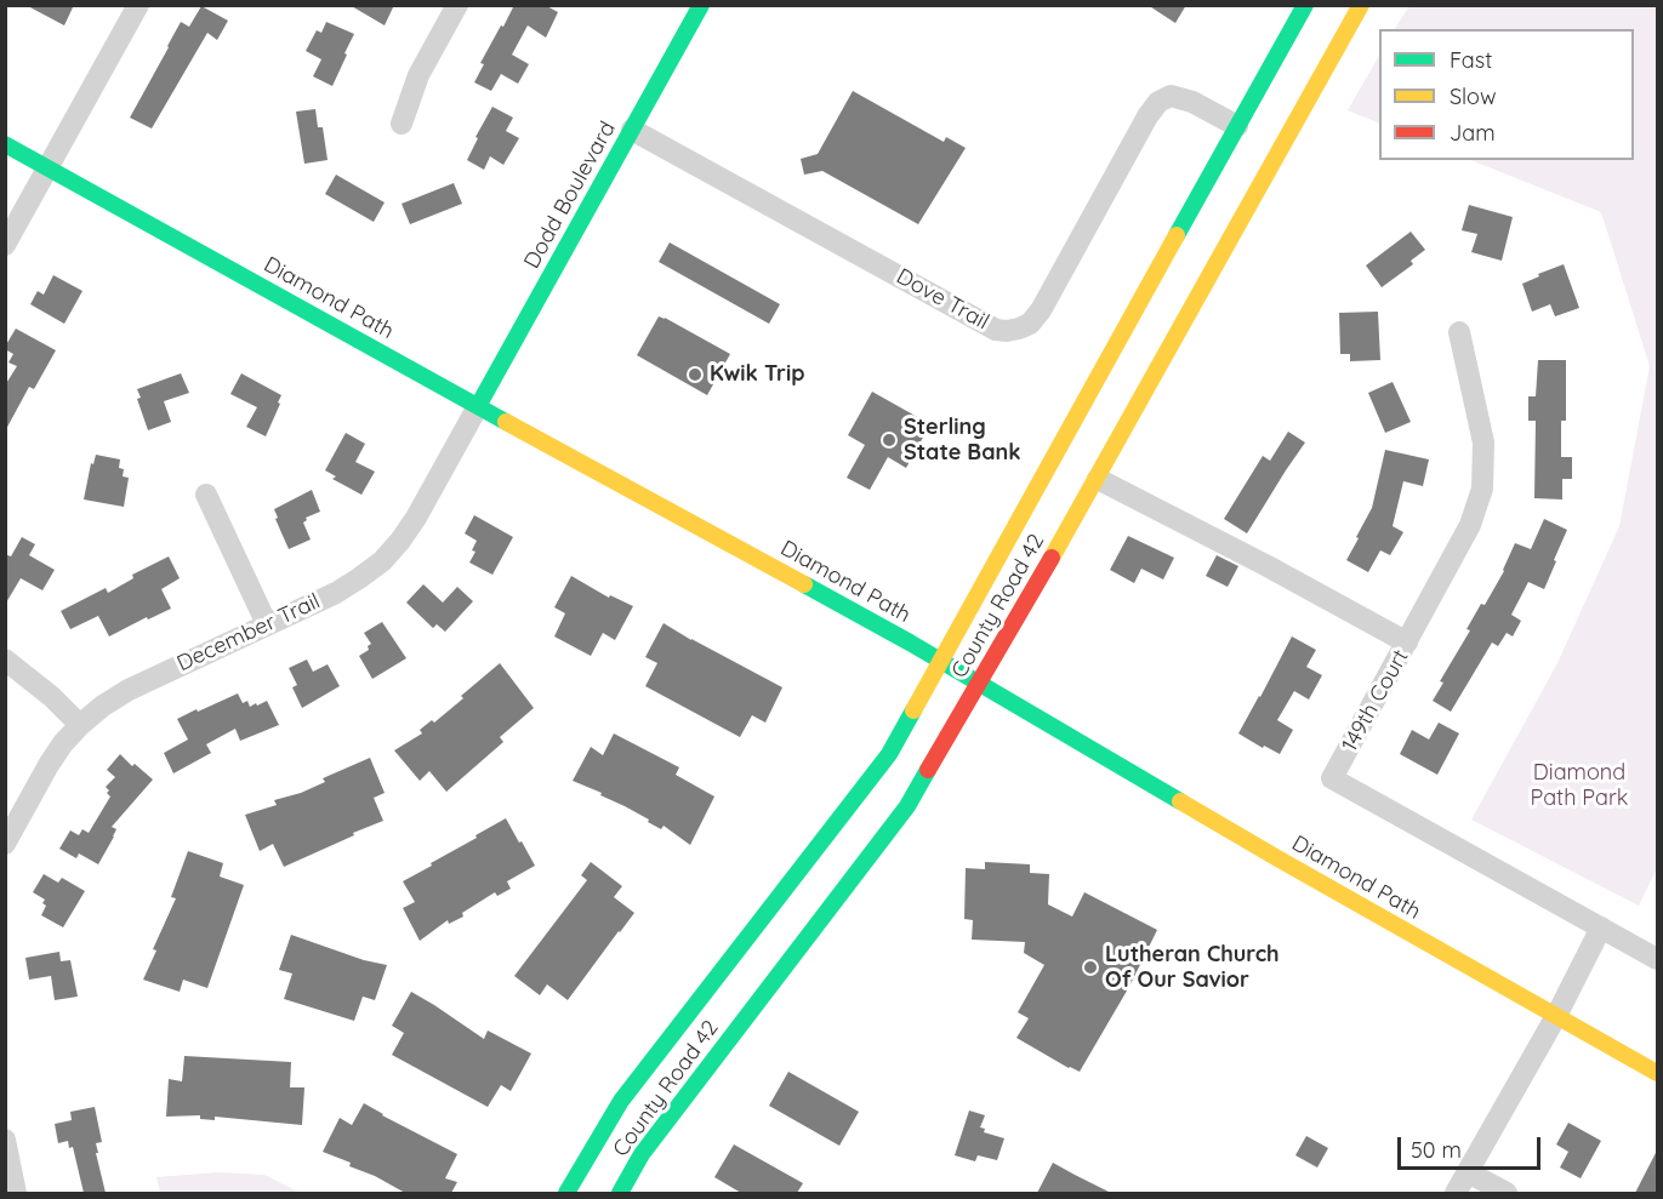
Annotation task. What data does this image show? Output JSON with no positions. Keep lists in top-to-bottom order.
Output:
{
  "streets": {
    "main road": ["Dodd Boulevard", "Diamond Path", "County Road 42"],
    "street": ["Dove Trail", "December Trail", "149th Court"]
  },
  "crossings": [
    ["Dodd Boulevard", "Diamond Path"],
    ["Dodd Boulevard", "Dove Trail"],
    ["Dodd Boulevard", "December Trail"],
    ["Diamond Path", "County Road 42"],
    ["Diamond Path", "December Trail"],
    ["Dove Trail", "County Road 42"]
  ],
  "parks": ["Diamond Path Park"],
  "places": ["Kwik Trip", "Sterling State Bank", "Lutheran Church Of Our Savior"],
  "legend": ["Fast", "Slow", "Jam"],
  "scale_bar": "50 m"
}
